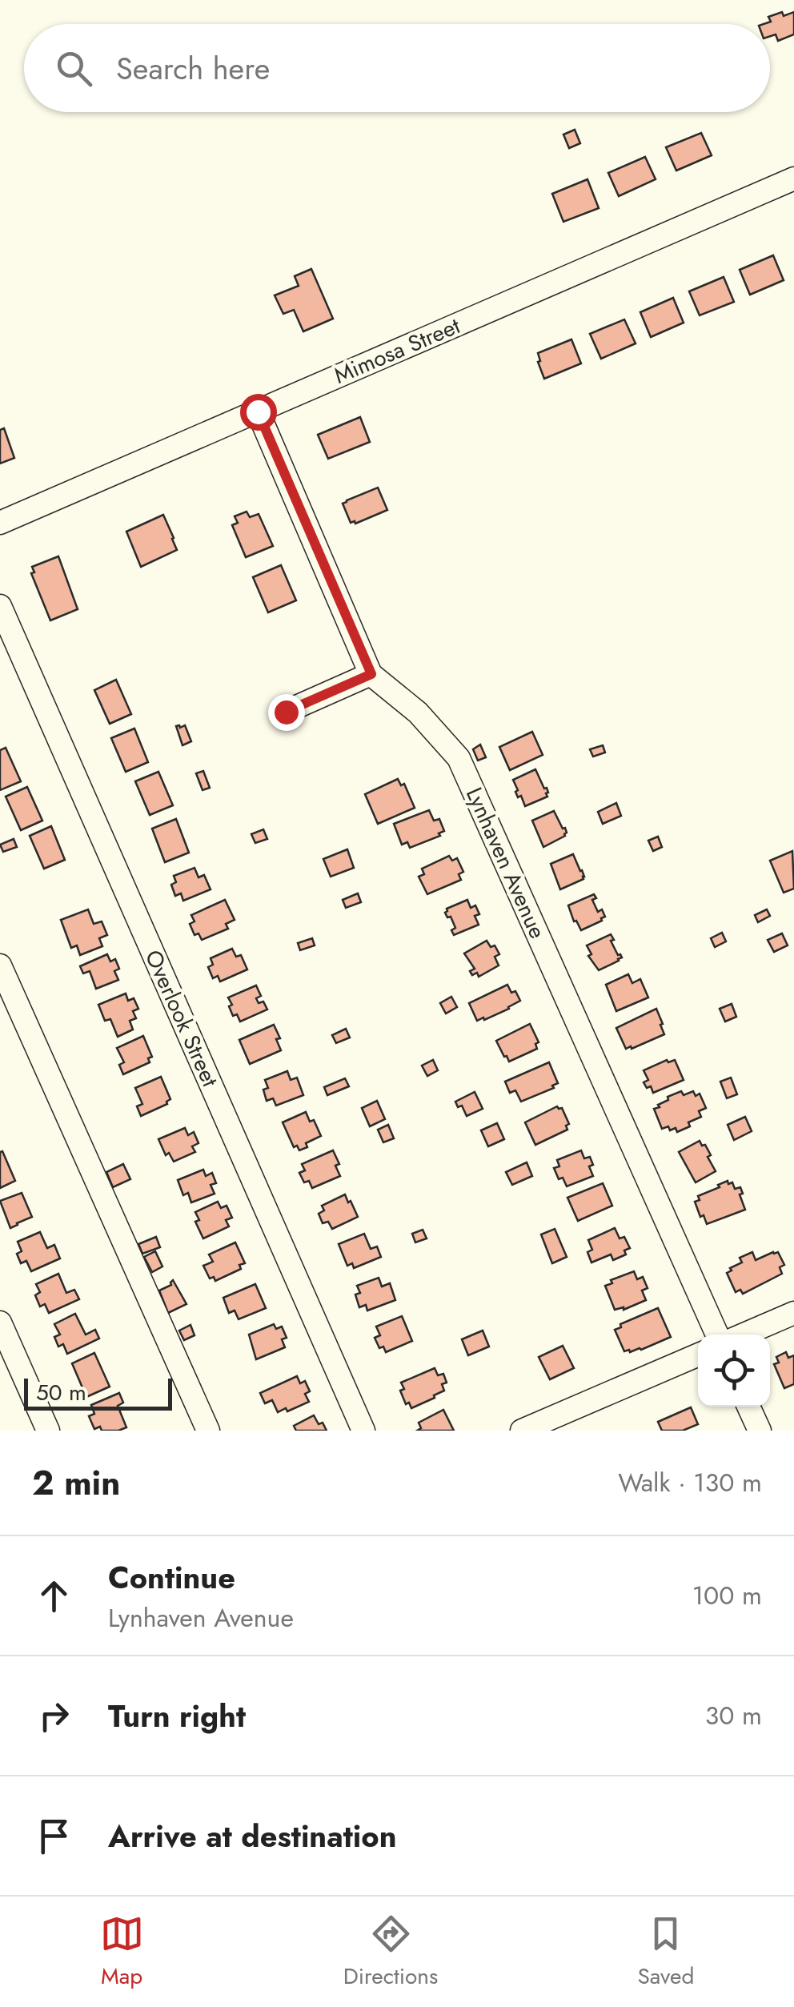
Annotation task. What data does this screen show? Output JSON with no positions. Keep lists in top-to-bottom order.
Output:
{
  "streets": {
    "street": ["Mimosa Street", "Lynhaven Avenue", "Overlook Street"]
  },
  "crossings": [
    ["Mimosa Street", "Lynhaven Avenue"]
  ],
  "scale_bar": "50 m",
  "page": {
    "search": "Search here",
    "scale": "50 m",
    "heading": ["2 min", "Walk · 130 m"],
    "list": [
      ["Continue", "Lynhaven Avenue", "100 m"],
      ["Turn right", "30 m"],
      "Arrive at destination"
    ],
    "nav": ["Map", "Directions", "Saved"]
  }
}
